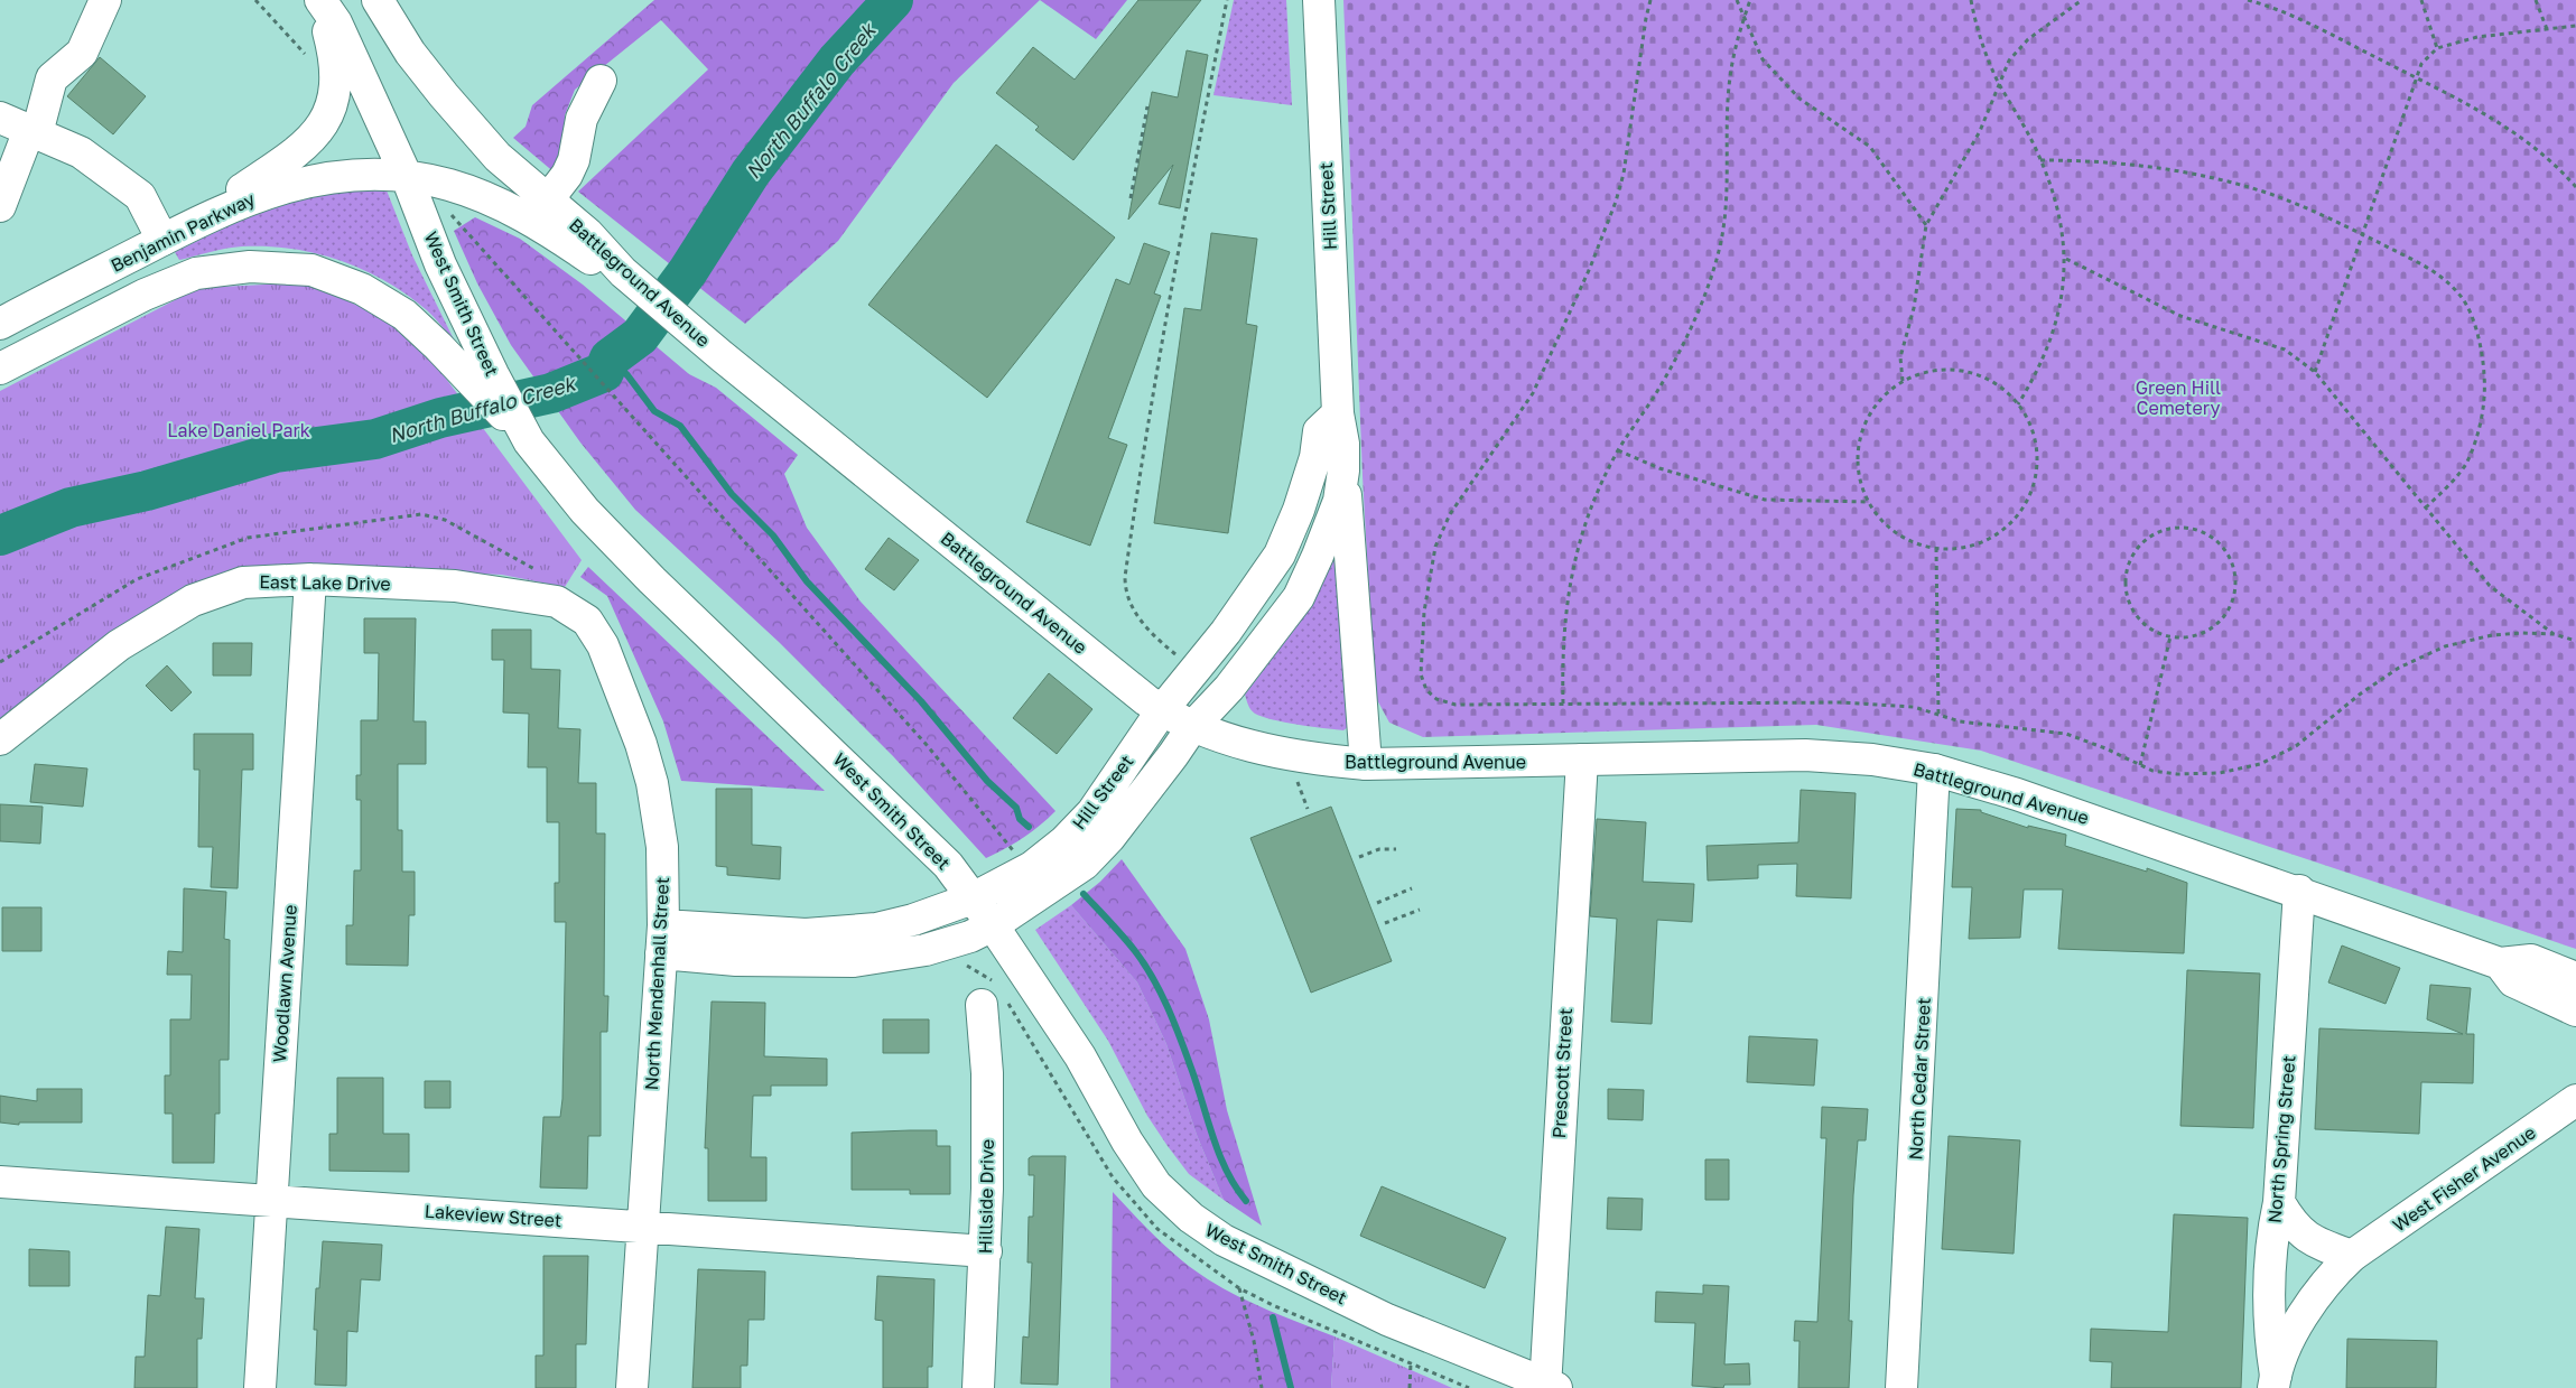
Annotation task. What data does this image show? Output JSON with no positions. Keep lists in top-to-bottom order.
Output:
{
  "streets": {
    "street": [
      "Hill Street",
      "Benjamin Parkway",
      "Battleground Avenue",
      "West Smith Street",
      "East Lake Drive",
      "Woodlawn Avenue",
      "North Mendenhall Street",
      "Prescott Street",
      "North Cedar Street",
      "North Spring Street",
      "West Fisher Avenue",
      "Hillside Drive",
      "Lakeview Street"
    ]
  },
  "crossings": [
    ["Hill Street", "Battleground Avenue"],
    ["Hill Street", "West Smith Street"],
    ["Hill Street", "North Mendenhall Street"],
    ["Benjamin Parkway", "Battleground Avenue"],
    ["Benjamin Parkway", "West Smith Street"],
    ["Battleground Avenue", "Prescott Street"],
    ["Battleground Avenue", "North Cedar Street"],
    ["Battleground Avenue", "North Spring Street"],
    ["West Smith Street", "Prescott Street"],
    ["East Lake Drive", "Woodlawn Avenue"],
    ["East Lake Drive", "North Mendenhall Street"],
    ["Woodlawn Avenue", "Lakeview Street"],
    ["North Mendenhall Street", "Lakeview Street"],
    ["North Spring Street", "West Fisher Avenue"],
    ["Hillside Drive", "Lakeview Street"]
  ],
  "water": ["North Buffalo Creek"],
  "parks": ["Green Hill Cemetery", "Lake Daniel Park"]
}
